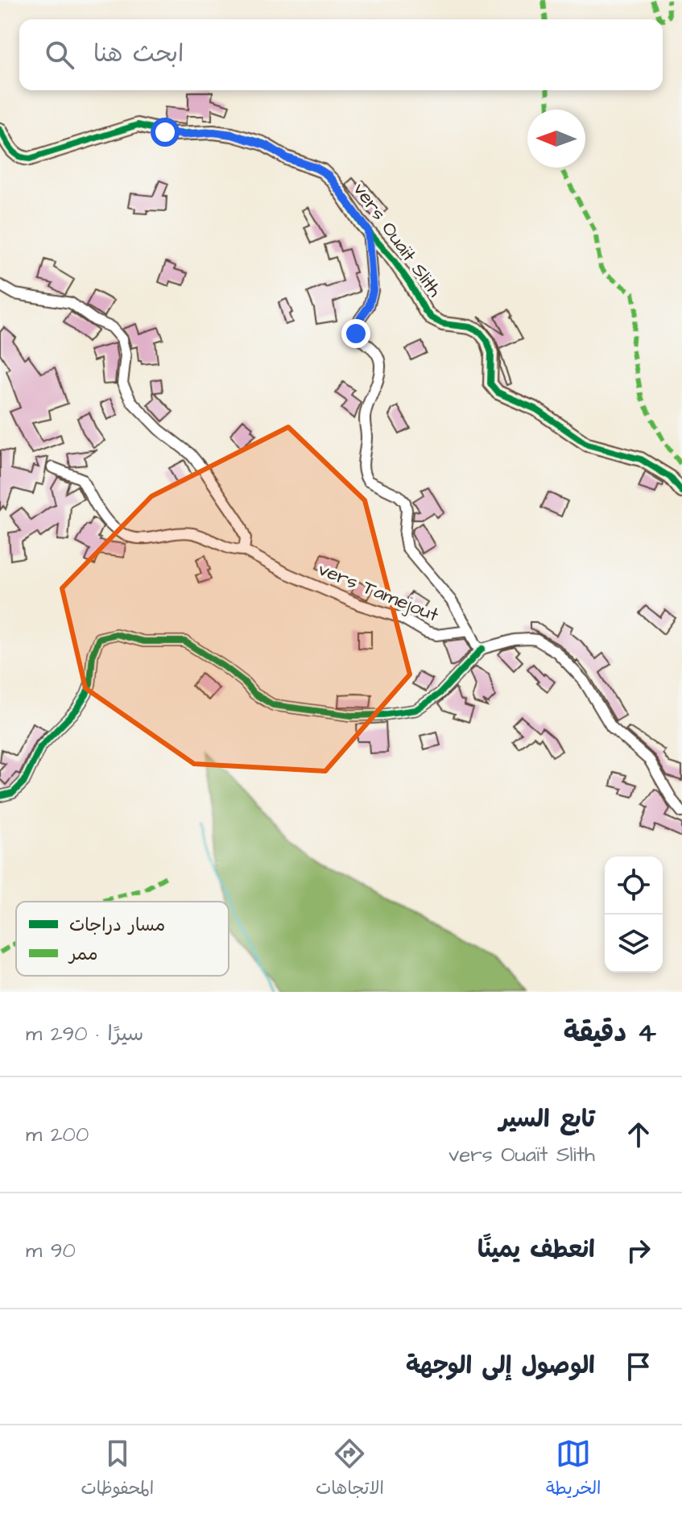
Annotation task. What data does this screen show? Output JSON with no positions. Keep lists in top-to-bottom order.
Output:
{
  "streets": {
    "street": ["vers Ouaït Slith", "vers Tamejout"]
  },
  "legend": ["مسار دراجات", "ممر"],
  "north": "left",
  "page": {
    "search": "ابحث هنا",
    "heading": ["4 دقيقة", "سيرًا · 290 m"],
    "list": [
      ["تابع السير", "vers Ouaït Slith", "200 m"],
      ["انعطف يمينًا", "90 m"],
      "الوصول إلى الوجهة"
    ],
    "nav": ["الخريطة", "الاتجاهات", "المحفوظات"]
  }
}
